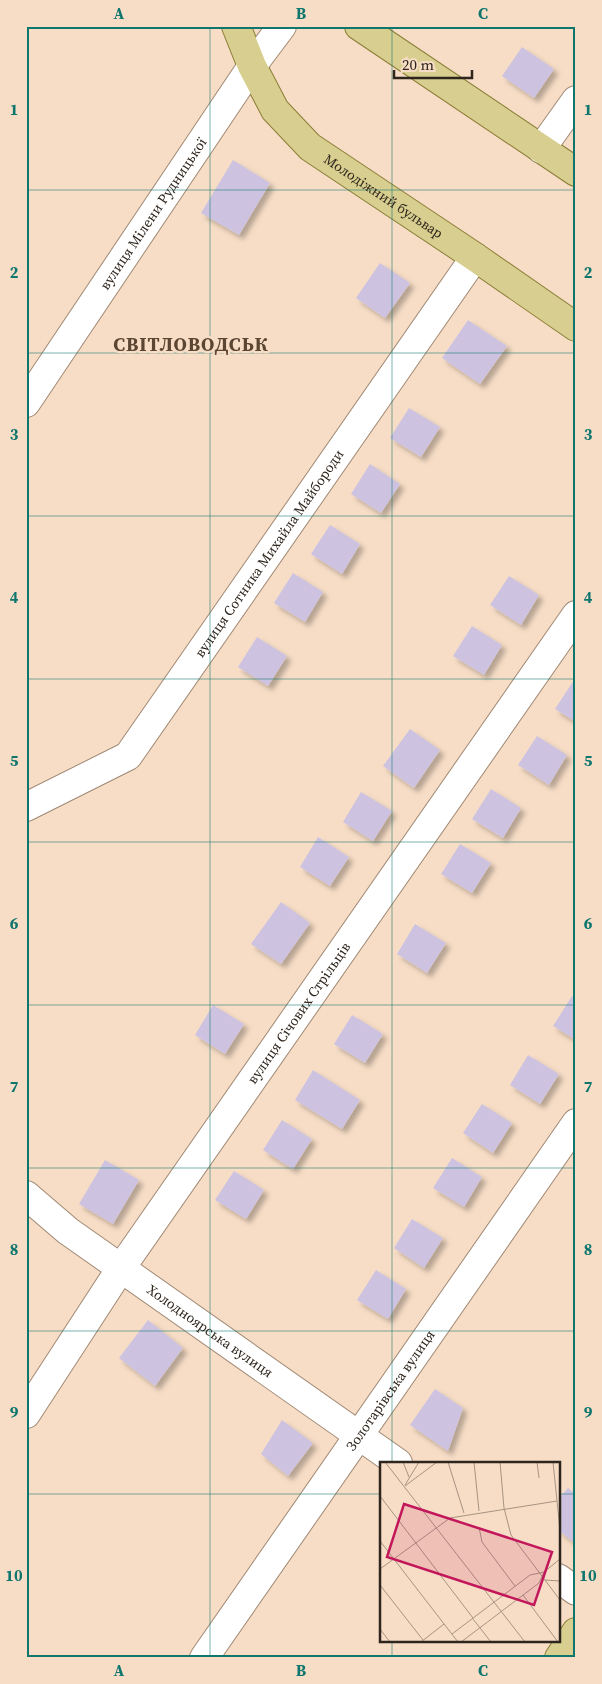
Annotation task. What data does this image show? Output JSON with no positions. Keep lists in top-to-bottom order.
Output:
{
  "streets": {
    "main road": ["Молодіжний бульвар"],
    "street": [
      "вулиця Мілени Рудницької",
      "вулиця Сотника Михайла Майбороди",
      "вулиця Січових Стрільців",
      "Холодноярська вулиця",
      "Золотарівська вулиця"
    ]
  },
  "crossings": [
    ["Молодіжний бульвар", "вулиця Мілени Рудницької"],
    ["Молодіжний бульвар", "вулиця Сотника Михайла Майбороди"],
    ["вулиця Січових Стрільців", "Холодноярська вулиця"],
    ["Холодноярська вулиця", "Золотарівська вулиця"]
  ],
  "districts": ["СВІТЛОВОДСЬК"],
  "scale_bar": "20 m",
  "grid": {
    "columns": ["A", "B", "C"],
    "rows": [
      "1",
      "2",
      "3",
      "4",
      "5",
      "6",
      "7",
      "8",
      "9",
      "10"
    ]
  }
}
